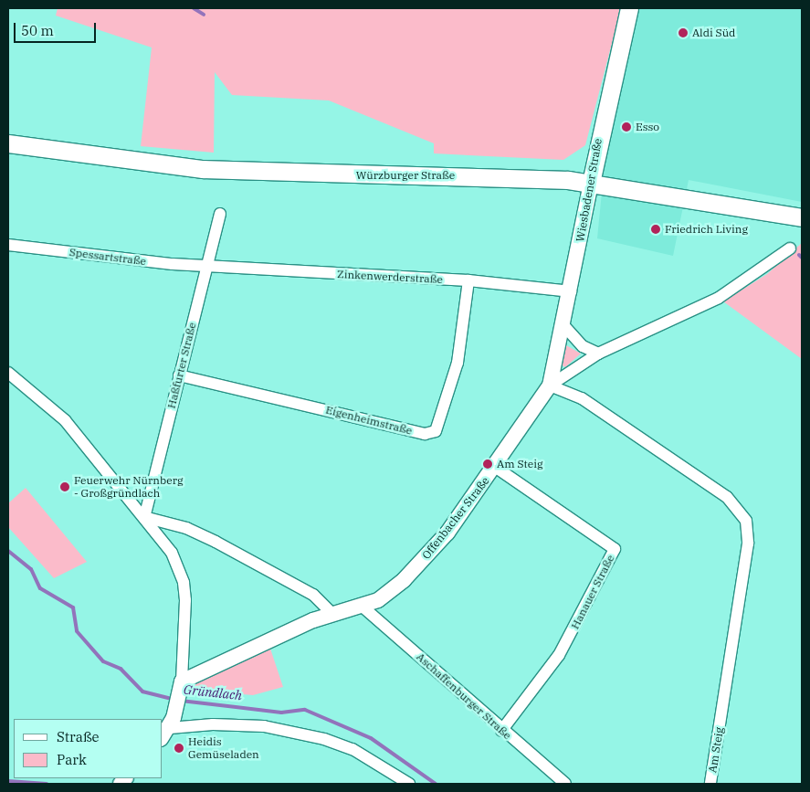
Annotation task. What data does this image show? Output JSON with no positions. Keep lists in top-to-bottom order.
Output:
{
  "streets": {
    "main road": ["Würzburger Straße", "Wiesbadener Straße"],
    "street": [
      "Spessartstraße",
      "Zinkenwerderstraße",
      "Haßfurter Straße",
      "Eigenheimstraße",
      "Offenbacher Straße",
      "Hanauer Straße",
      "Aschaffenburger Straße",
      "Am Steig"
    ]
  },
  "crossings": [
    ["Würzburger Straße", "Wiesbadener Straße"],
    ["Wiesbadener Straße", "Zinkenwerderstraße"],
    ["Wiesbadener Straße", "Offenbacher Straße"],
    ["Wiesbadener Straße", "Am Steig"],
    ["Spessartstraße", "Zinkenwerderstraße"],
    ["Spessartstraße", "Haßfurter Straße"],
    ["Zinkenwerderstraße", "Haßfurter Straße"],
    ["Zinkenwerderstraße", "Eigenheimstraße"],
    ["Haßfurter Straße", "Eigenheimstraße"],
    ["Offenbacher Straße", "Hanauer Straße"],
    ["Offenbacher Straße", "Aschaffenburger Straße"],
    ["Offenbacher Straße", "Am Steig"],
    ["Hanauer Straße", "Aschaffenburger Straße"]
  ],
  "water": ["Gründlach"],
  "places": [
    "Aldi Süd",
    "Esso",
    "Friedrich Living",
    "Am Steig",
    "Feuerwehr Nürnberg - Großgründlach",
    "Heidis Gemüseladen"
  ],
  "legend": ["Straße", "Park"],
  "scale_bar": "50 m"
}
